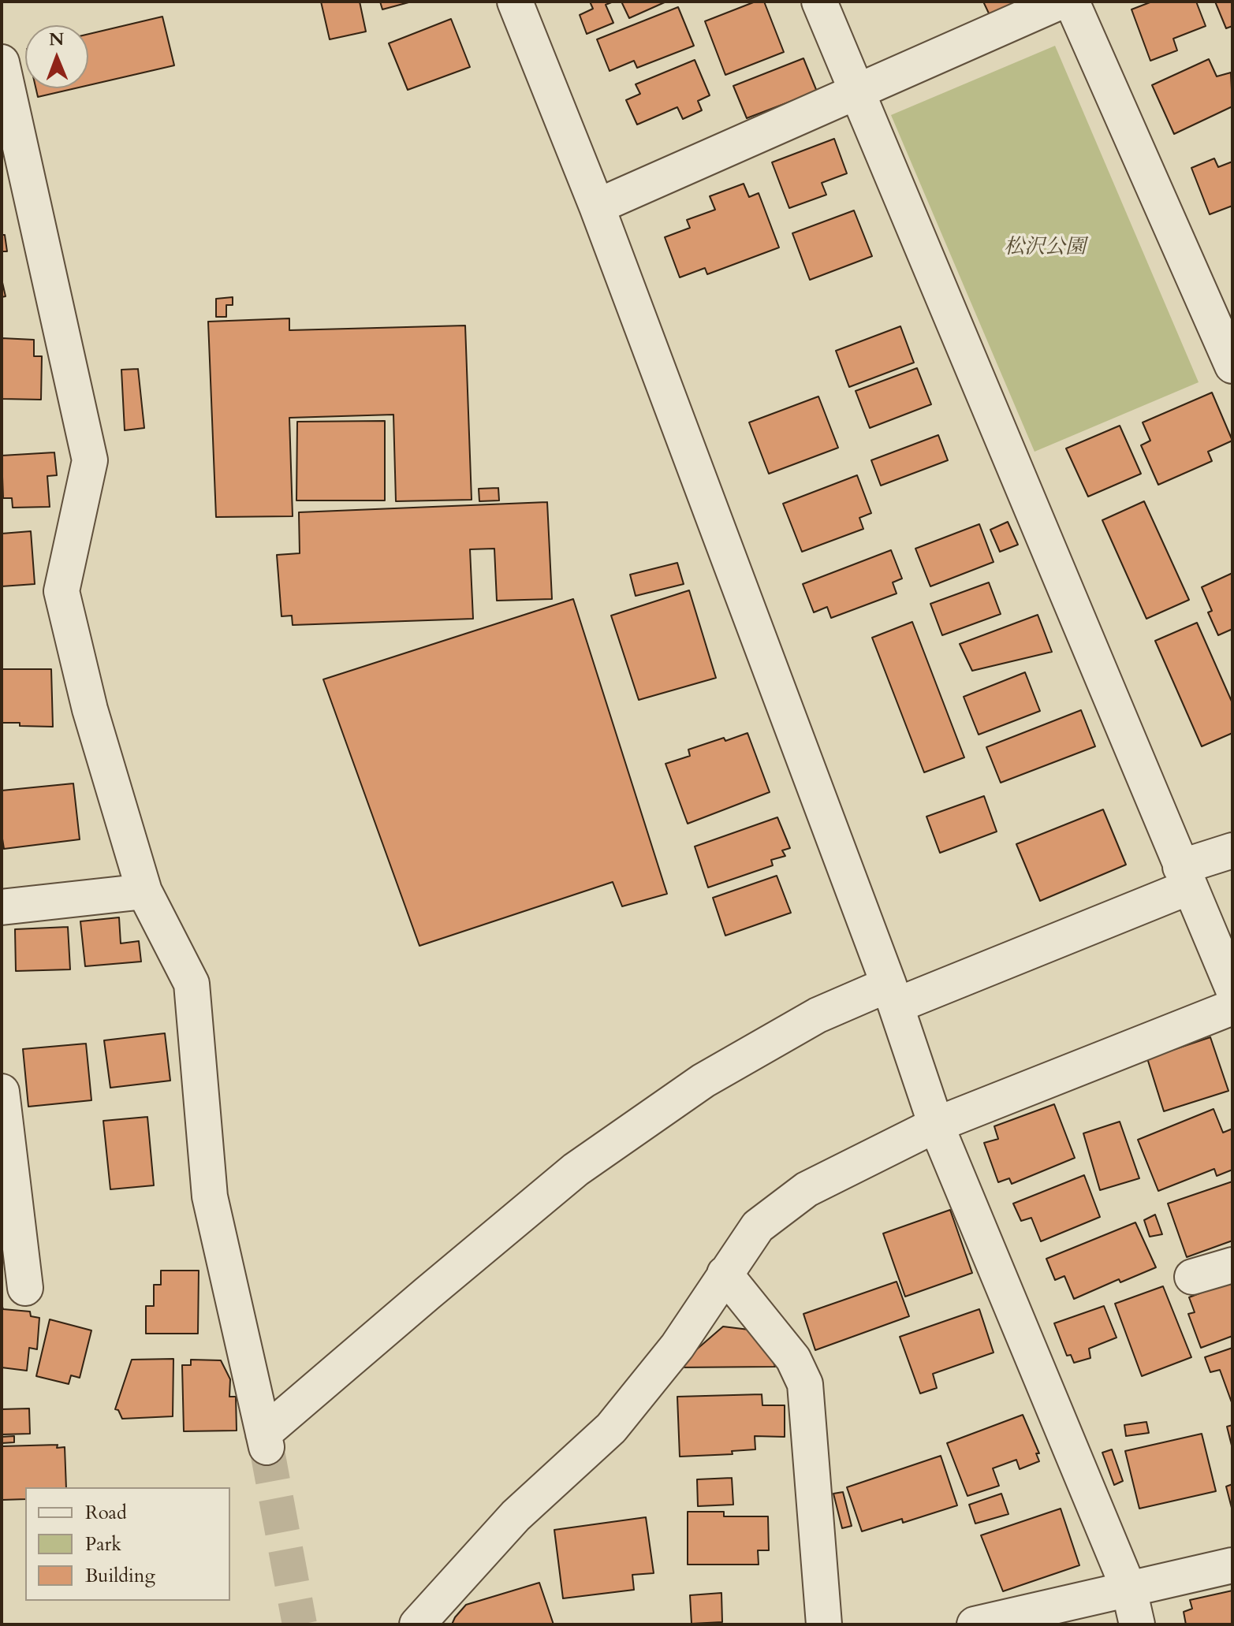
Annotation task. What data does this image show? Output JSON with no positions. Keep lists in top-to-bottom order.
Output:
{
  "parks": ["松沢公園"],
  "legend": ["Road", "Park", "Building"],
  "north": "top"
}
